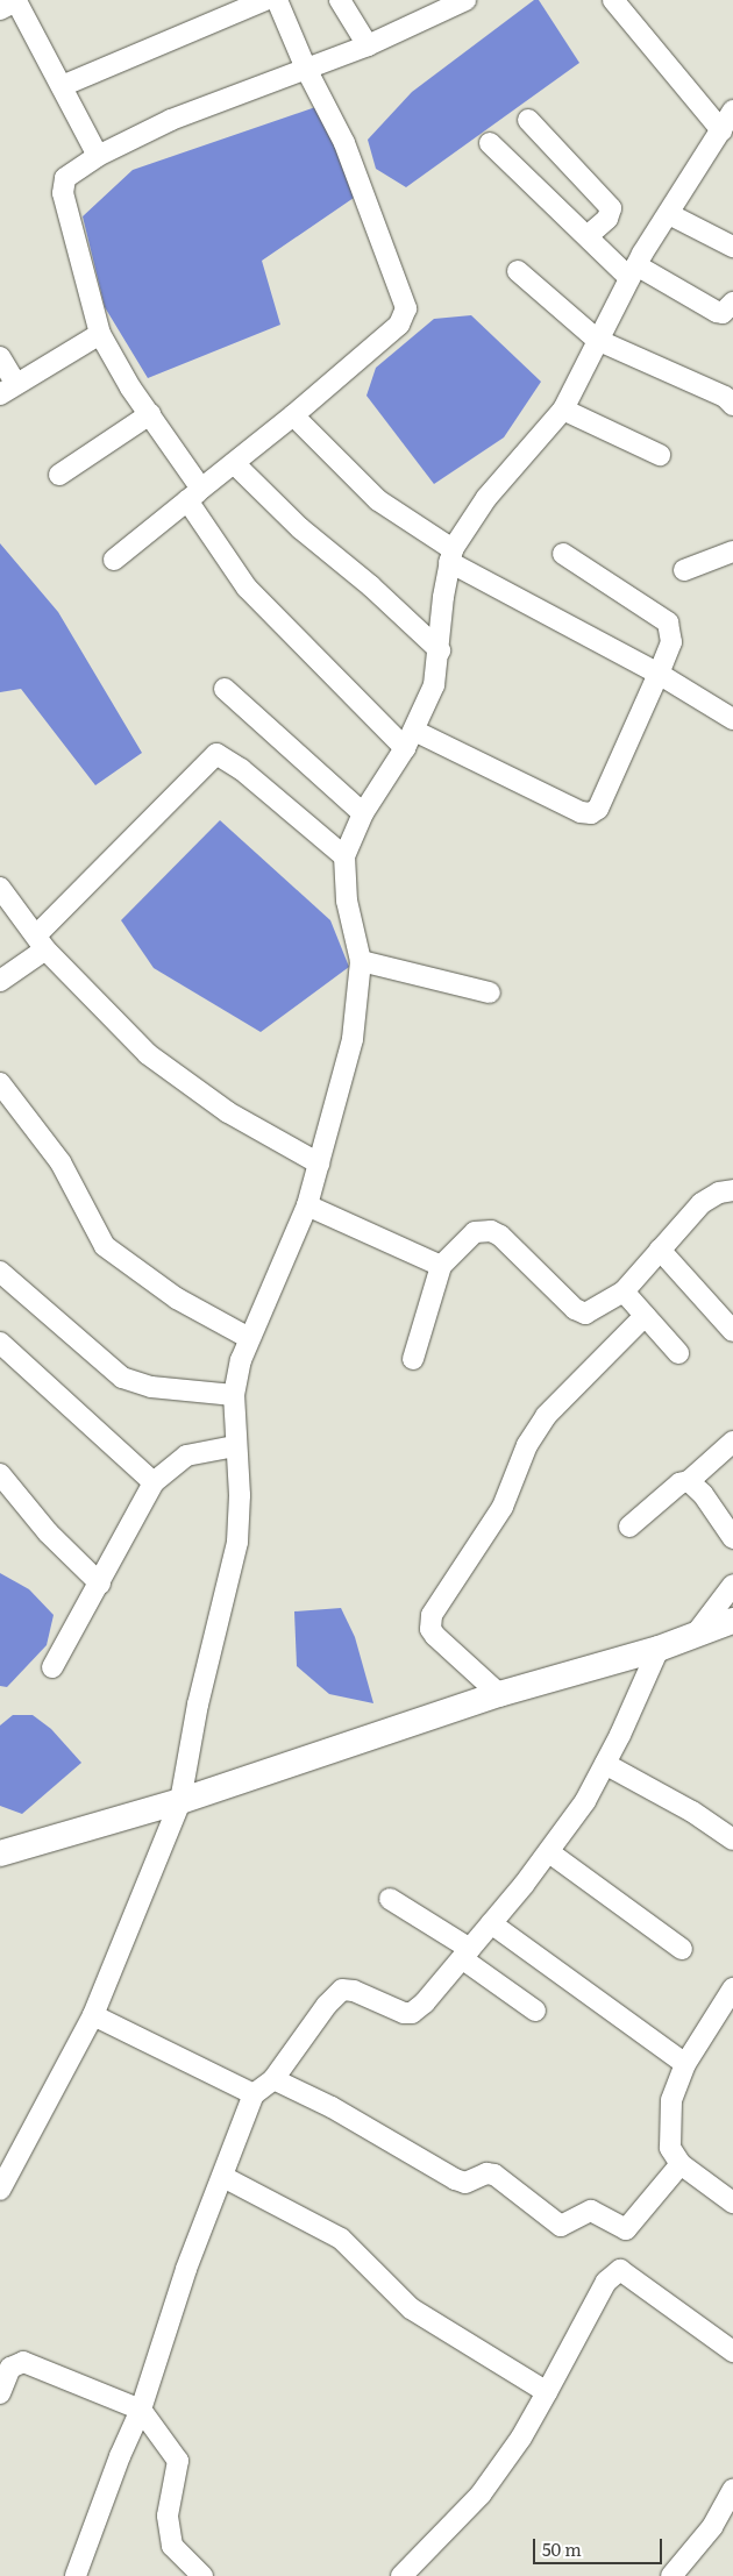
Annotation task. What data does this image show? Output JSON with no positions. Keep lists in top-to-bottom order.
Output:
{
  "scale_bar": "50 m"
}
